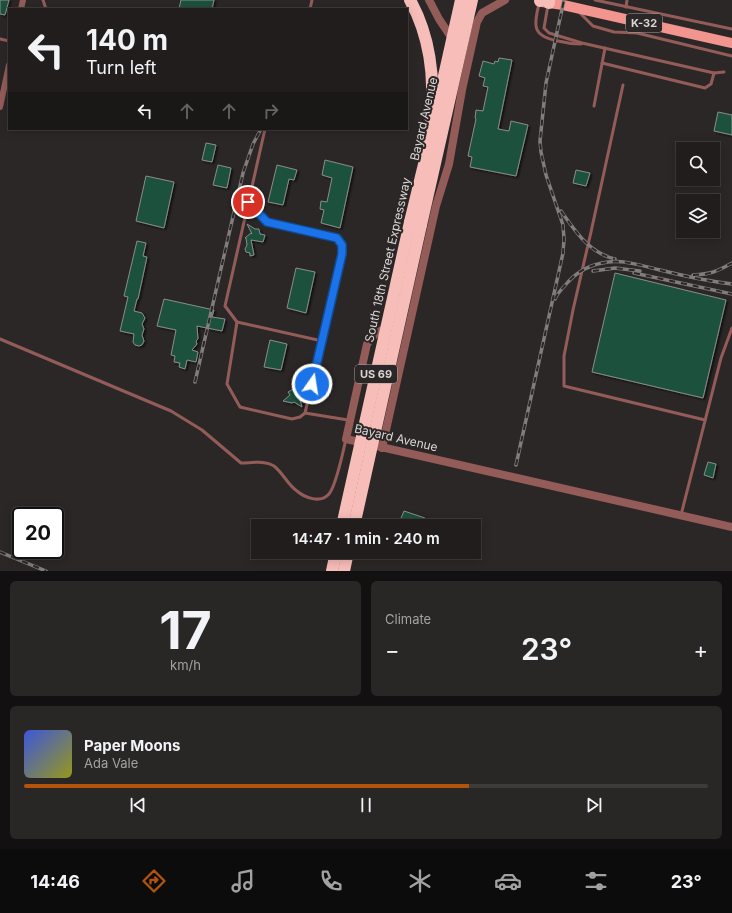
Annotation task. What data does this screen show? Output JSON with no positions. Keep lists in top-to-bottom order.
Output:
{
  "streets": {
    "highway": ["South 18th Street Expressway", "US 69"],
    "main road": ["K-32"],
    "street": ["Bayard Avenue"]
  },
  "page": {
    "turn": ["140 m", "Turn left"],
    "limit": "20",
    "trip": "14:47 · 1 min · 240 m",
    "tile": [
      ["17", "km/h"],
      "Climate"
    ],
    "heat": ["−", "23°", "+"],
    "song": ["Paper Moons", "Ada Vale"],
    "tabs": ["14:46", "23°"]
  }
}
